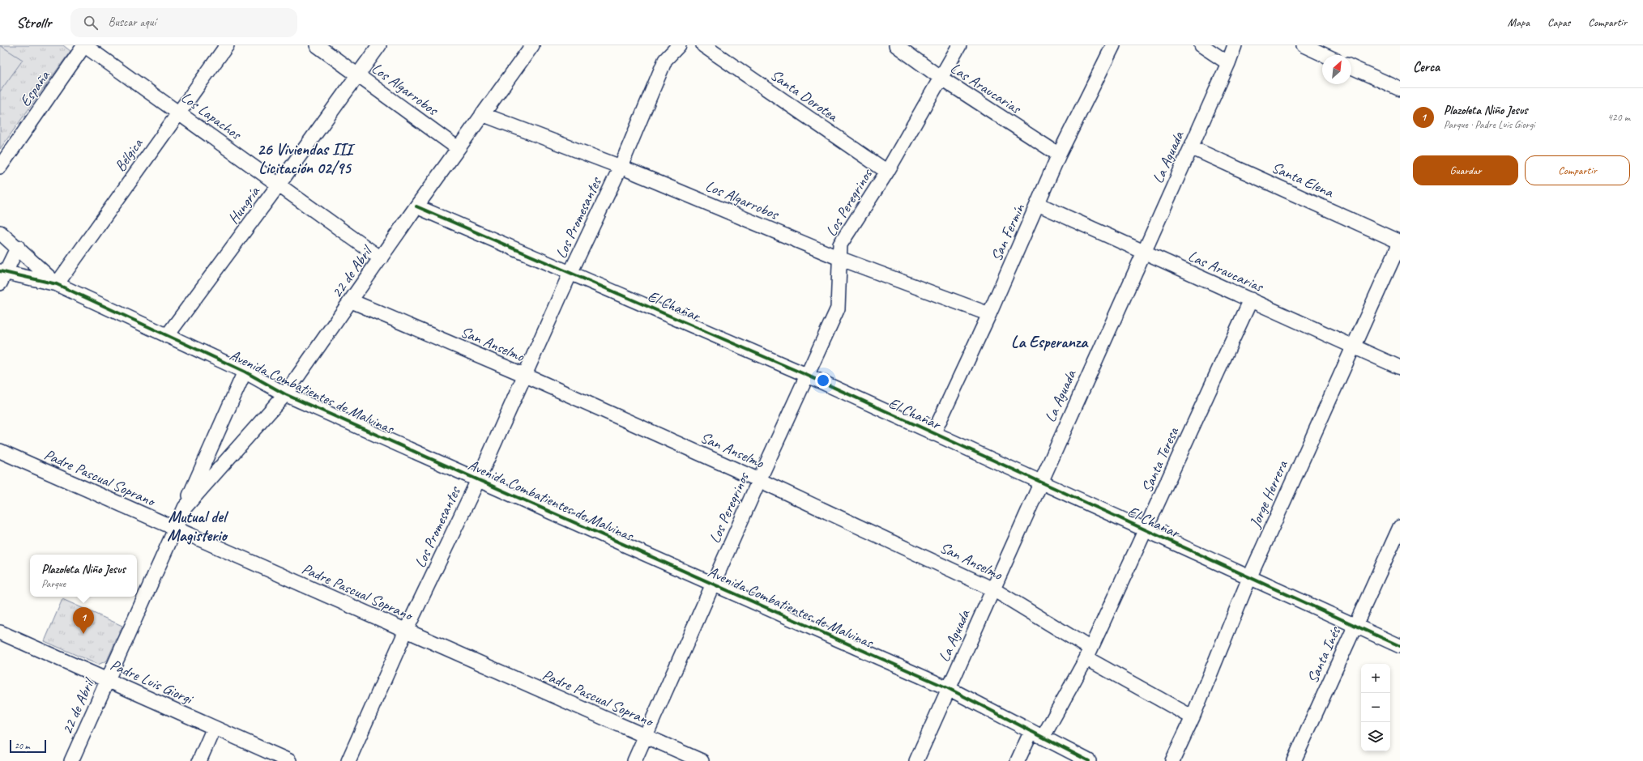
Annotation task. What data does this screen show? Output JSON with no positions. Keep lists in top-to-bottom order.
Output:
{
  "streets": {
    "street": [
      "Las Araucarias",
      "España",
      "Los Algarrobos",
      "Santa Dorotea",
      "Los Lapachos",
      "Bélgica",
      "La Aguada",
      "Santa Elena",
      "Los Peregrinos",
      "Hungría",
      "Los Promesantes",
      "San Fermín",
      "22 de Abril",
      "El Chañar",
      "San Anselmo",
      "Avenida Combatientes de Malvinas",
      "Santa Teresa",
      "Padre Pascual Soprano",
      "Jorge Herrera",
      "Santa Inés",
      "Padre Luis Giorgi"
    ]
  },
  "crossings": [
    ["Las Araucarias", "La Aguada"],
    ["Las Araucarias", "Los Peregrinos"],
    ["Las Araucarias", "San Fermín"],
    ["Las Araucarias", "Santa Teresa"],
    ["Las Araucarias", "Jorge Herrera"],
    ["España", "Los Lapachos"],
    ["Los Algarrobos", "Los Peregrinos"],
    ["Los Algarrobos", "Hungría"],
    ["Los Algarrobos", "Los Promesantes"],
    ["Los Algarrobos", "San Fermín"],
    ["Los Algarrobos", "22 de Abril"],
    ["Santa Dorotea", "Los Peregrinos"],
    ["Los Lapachos", "Bélgica"],
    ["Los Lapachos", "Hungría"],
    ["Los Lapachos", "22 de Abril"],
    ["Bélgica", "Avenida Combatientes de Malvinas"],
    ["La Aguada", "Santa Elena"],
    ["La Aguada", "El Chañar"],
    ["La Aguada", "San Anselmo"],
    ["La Aguada", "Avenida Combatientes de Malvinas"],
    ["Santa Elena", "Jorge Herrera"],
    ["Los Peregrinos", "El Chañar"],
    ["Los Peregrinos", "San Anselmo"],
    ["Los Peregrinos", "Avenida Combatientes de Malvinas"],
    ["Los Peregrinos", "Padre Pascual Soprano"],
    ["Hungría", "Avenida Combatientes de Malvinas"],
    ["Los Promesantes", "El Chañar"],
    ["Los Promesantes", "San Anselmo"],
    ["Los Promesantes", "Avenida Combatientes de Malvinas"],
    ["Los Promesantes", "Padre Pascual Soprano"],
    ["San Fermín", "El Chañar"],
    ["22 de Abril", "El Chañar"],
    ["22 de Abril", "San Anselmo"],
    ["22 de Abril", "Avenida Combatientes de Malvinas"],
    ["22 de Abril", "Padre Pascual Soprano"],
    ["22 de Abril", "Padre Luis Giorgi"],
    ["El Chañar", "Santa Teresa"],
    ["El Chañar", "Jorge Herrera"],
    ["El Chañar", "Santa Inés"],
    ["San Anselmo", "Santa Teresa"],
    ["San Anselmo", "Jorge Herrera"],
    ["Avenida Combatientes de Malvinas", "Santa Teresa"]
  ],
  "districts": ["26 Viviendas III Licitación 02/95", "La Esperanza", "Mutual del Magisterio"],
  "scale_bar": "20 m",
  "north": "top right",
  "page": {
    "header": "Strollr",
    "search": "Buscar aquí",
    "nav": ["Mapa", "Capas", "Compartir"],
    "heading": "Cerca",
    "list": [
      {
        "mark": "1",
        "name": "Plazoleta Niño Jesus",
        "note": "Parque · Padre Luis Giorgi",
        "value": "420 m"
      }
    ],
    "buttons": ["Guardar", "Compartir"],
    "popup": ["Plazoleta Niño Jesus", "Parque"],
    "pins": "1",
    "map_buttons": ["+", "−"],
    "scale": "20 m"
  }
}
